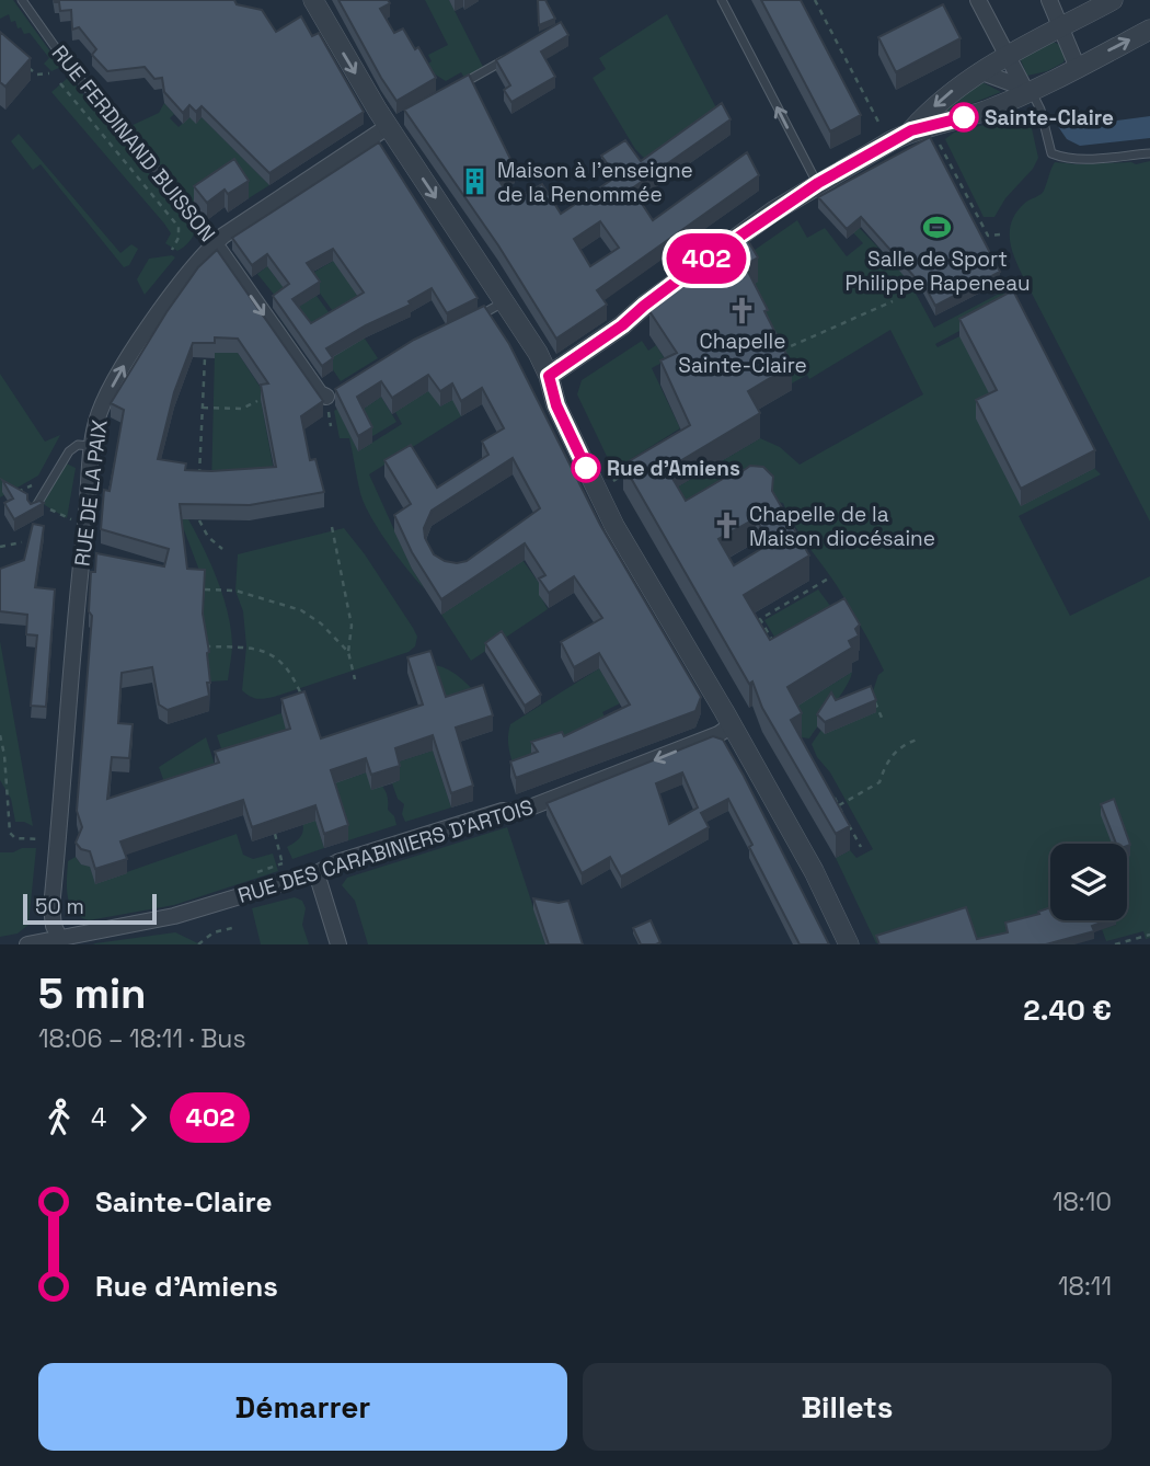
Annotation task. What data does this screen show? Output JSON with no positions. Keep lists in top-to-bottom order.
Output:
{
  "streets": {
    "street": ["RUE FERDINAND BUISSON", "RUE DE LA PAIX", "RUE DES CARABINIERS D'ARTOIS"]
  },
  "crossings": [
    ["RUE FERDINAND BUISSON", "RUE DE LA PAIX"],
    ["RUE DE LA PAIX", "RUE DES CARABINIERS D'ARTOIS"]
  ],
  "one_way": ["RUE FERDINAND BUISSON", "RUE DES CARABINIERS D'ARTOIS"],
  "places": {
    "other": ["Sainte-Claire", "Rue d'Amiens"],
    "building": ["Maison à l'enseigne de la Renommée"],
    "sports": ["Salle de Sport Philippe Rapeneau"],
    "church": ["Chapelle Sainte-Claire", "Chapelle de la Maison diocésaine"]
  },
  "lines": ["bus line 402"],
  "scale_bar": "50 m",
  "page": {
    "on_map": "402",
    "scale": "50 m",
    "heading": ["5 min", "18:06 – 18:11 · Bus", "2.40 €"],
    "legs": ["4", "402"],
    "list": [
      {
        "name": "Sainte-Claire",
        "value": "18:10"
      },
      {
        "name": "Rue d'Amiens",
        "value": "18:11"
      }
    ],
    "buttons": ["Démarrer", "Billets"]
  }
}
